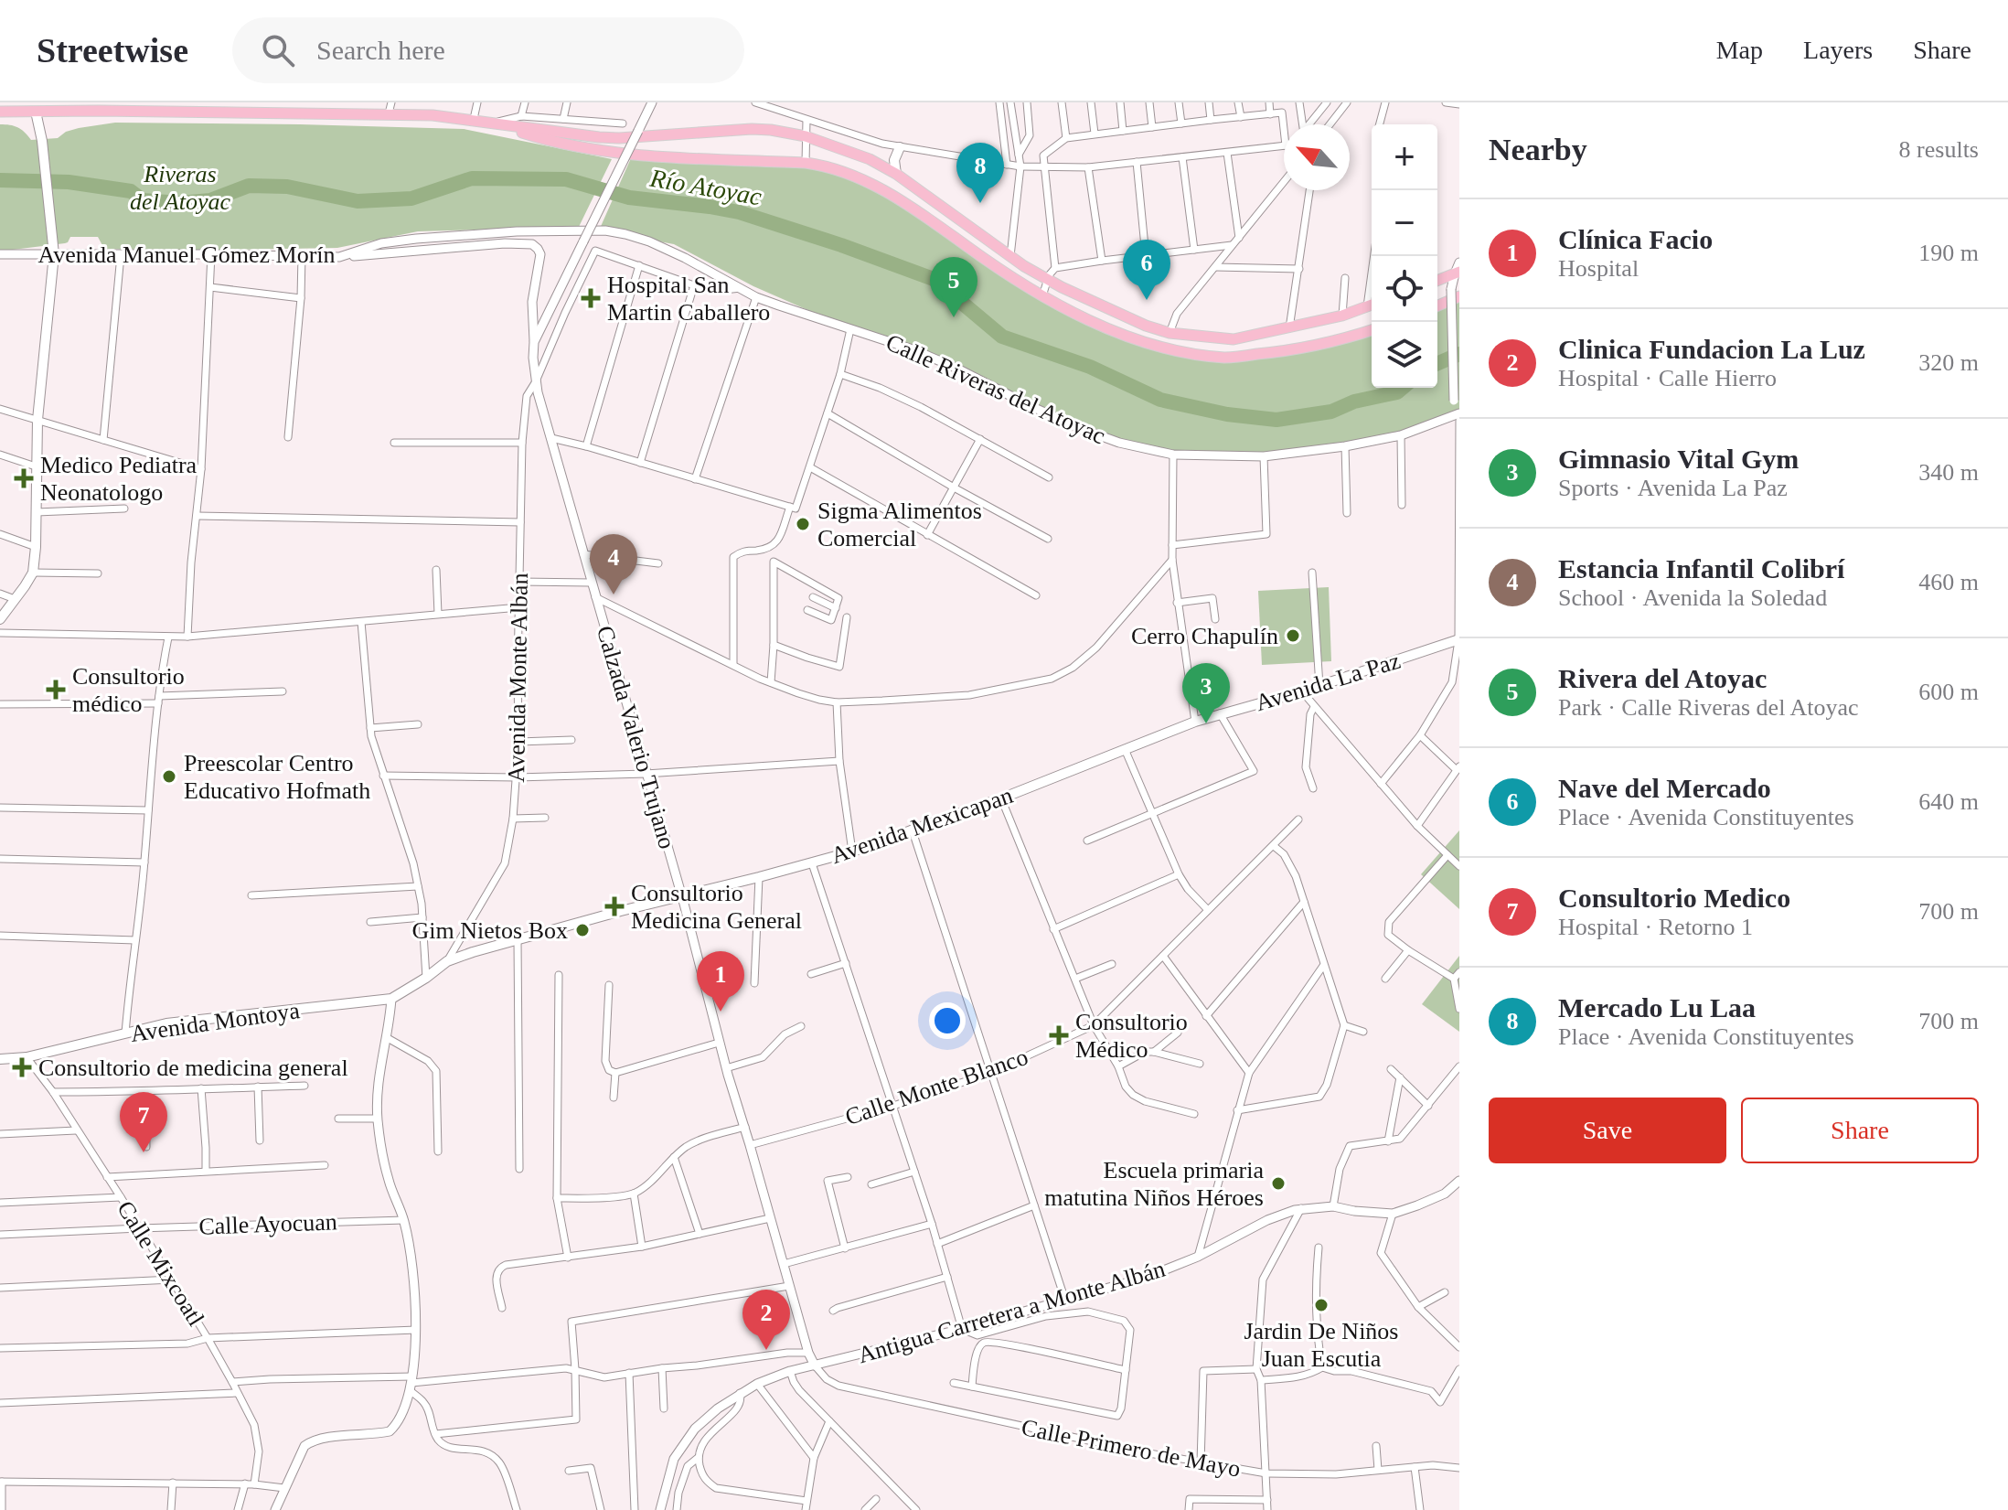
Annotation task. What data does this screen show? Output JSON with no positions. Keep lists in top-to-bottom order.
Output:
{
  "streets": {
    "main road": ["Avenida La Paz", "Avenida Mexicapan", "Avenida Montoya"],
    "street": [
      "Avenida Manuel Gómez Morín",
      "Calle Riveras del Atoyac",
      "Avenida Monte Albán",
      "Calzada Valerio Trujano",
      "Calle Monte Blanco",
      "Calle Ayocuan",
      "Calle Mixcoatl",
      "Antigua Carretera a Monte Albán",
      "Calle Primero de Mayo"
    ]
  },
  "crossings": [
    ["Avenida Manuel Gómez Morín", "Calle Riveras del Atoyac"],
    ["Avenida Monte Albán", "Calzada Valerio Trujano"],
    ["Avenida Monte Albán", "Avenida Mexicapan"],
    ["Avenida La Paz", "Avenida Mexicapan"],
    ["Calzada Valerio Trujano", "Avenida Mexicapan"],
    ["Calzada Valerio Trujano", "Calle Monte Blanco"],
    ["Calzada Valerio Trujano", "Antigua Carretera a Monte Albán"],
    ["Calzada Valerio Trujano", "Calle Primero de Mayo"],
    ["Avenida Montoya", "Calle Mixcoatl"],
    ["Calle Ayocuan", "Calle Mixcoatl"],
    ["Antigua Carretera a Monte Albán", "Calle Primero de Mayo"]
  ],
  "water": ["Río Atoyac"],
  "parks": ["Riveras del Atoyac"],
  "places": {
    "health": [
      "Hospital San Martin Caballero",
      "Medico Pediatra Neonatologo",
      "Consultorio médico",
      "Consultorio Medicina General",
      "Consultorio Médico",
      "Consultorio de medicina general"
    ],
    "other": [
      "Sigma Alimentos Comercial",
      "Cerro Chapulín",
      "Preescolar Centro Educativo Hofmath",
      "Gim Nietos Box",
      "Escuela primaria matutina Niños Héroes",
      "Jardin De Niños Juan Escutia"
    ]
  },
  "north": "top left",
  "page": {
    "header": "Streetwise",
    "search": "Search here",
    "nav": ["Map", "Layers", "Share"],
    "heading": ["Nearby", "8 results"],
    "map_buttons": ["+", "−"],
    "pins": [
      "8",
      "6",
      "5",
      "4",
      "3",
      "1",
      "7",
      "2"
    ],
    "list": [
      {
        "mark": "1",
        "name": "Clínica Facio",
        "note": "Hospital",
        "value": "190 m"
      },
      {
        "mark": "2",
        "name": "Clinica Fundacion La Luz",
        "note": "Hospital · Calle Hierro",
        "value": "320 m"
      },
      {
        "mark": "3",
        "name": "Gimnasio Vital Gym",
        "note": "Sports · Avenida La Paz",
        "value": "340 m"
      },
      {
        "mark": "4",
        "name": "Estancia Infantil Colibrí",
        "note": "School · Avenida la Soledad",
        "value": "460 m"
      },
      {
        "mark": "5",
        "name": "Rivera del Atoyac",
        "note": "Park · Calle Riveras del Atoyac",
        "value": "600 m"
      },
      {
        "mark": "6",
        "name": "Nave del Mercado",
        "note": "Place · Avenida Constituyentes",
        "value": "640 m"
      },
      {
        "mark": "7",
        "name": "Consultorio Medico",
        "note": "Hospital · Retorno 1",
        "value": "700 m"
      },
      {
        "mark": "8",
        "name": "Mercado Lu Laa",
        "note": "Place · Avenida Constituyentes",
        "value": "700 m"
      }
    ],
    "buttons": ["Save", "Share"]
  }
}
